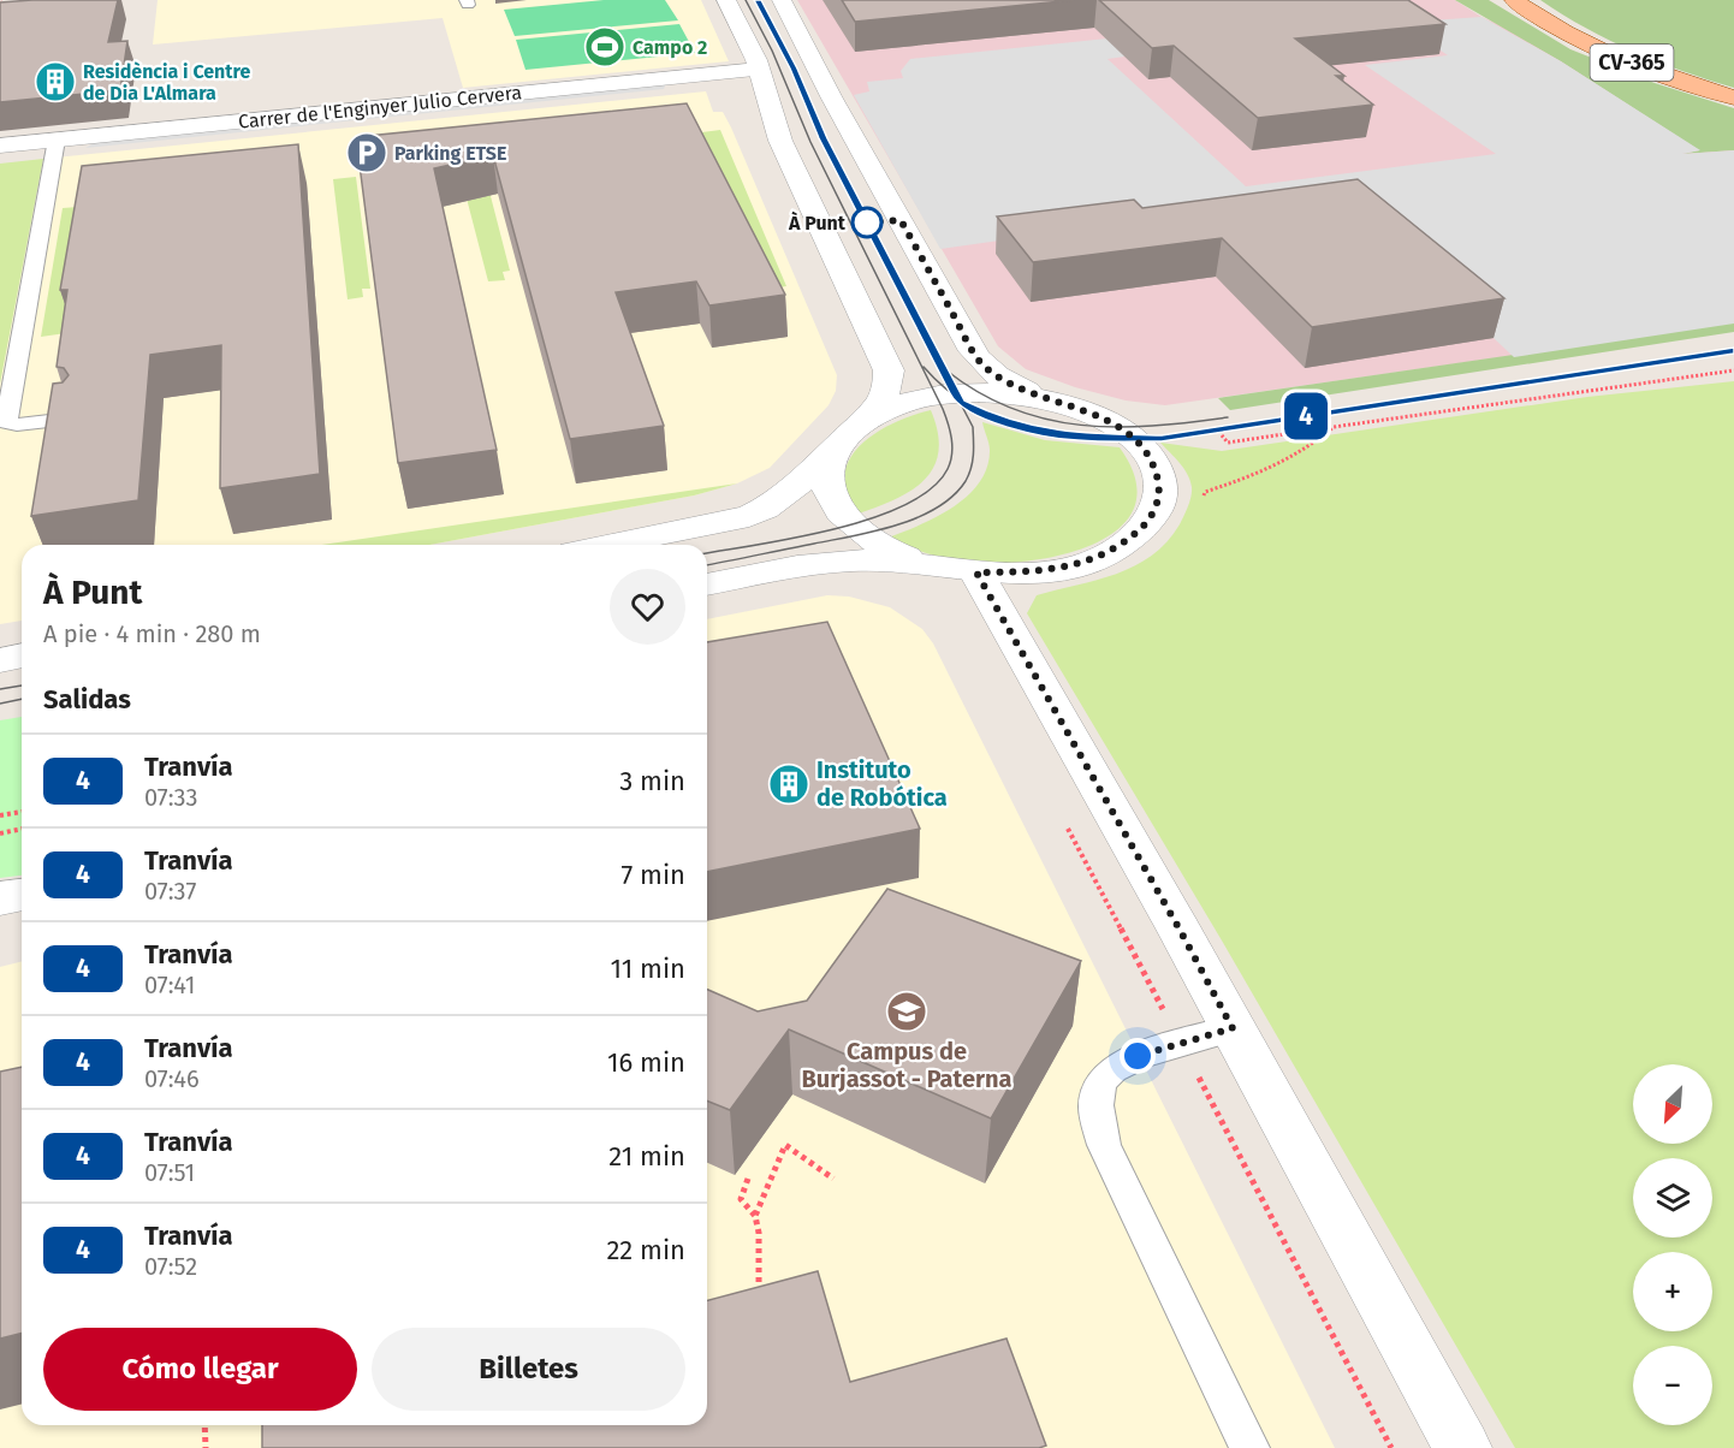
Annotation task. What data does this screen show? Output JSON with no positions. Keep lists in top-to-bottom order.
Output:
{
  "streets": {
    "main road": ["CV-365"],
    "street": ["Carrer de l'Enginyer Julio Cervera"]
  },
  "places": {
    "sports": ["Campo 2"],
    "building": ["Residència i Centre de Dia L'Almara", "Instituto de Robótica"],
    "parking": ["Parking ETSE"],
    "other": ["À Punt"],
    "school or university": ["Campus de Burjassot - Paterna"]
  },
  "lines": ["tram line 4"],
  "north": "bottom left",
  "page": {
    "on_map": "4",
    "heading": [
      ["À Punt", "A pie · 4 min · 280 m"],
      "Salidas"
    ],
    "list": [
      {
        "mark": "4",
        "name": "Tranvía",
        "note": "07:33",
        "value": "3 min"
      },
      {
        "mark": "4",
        "name": "Tranvía",
        "note": "07:37",
        "value": "7 min"
      },
      {
        "mark": "4",
        "name": "Tranvía",
        "note": "07:41",
        "value": "11 min"
      },
      {
        "mark": "4",
        "name": "Tranvía",
        "note": "07:46",
        "value": "16 min"
      },
      {
        "mark": "4",
        "name": "Tranvía",
        "note": "07:51",
        "value": "21 min"
      },
      {
        "mark": "4",
        "name": "Tranvía",
        "note": "07:52",
        "value": "22 min"
      }
    ],
    "map_buttons": ["+", "−"],
    "buttons": ["Cómo llegar", "Billetes"]
  }
}
